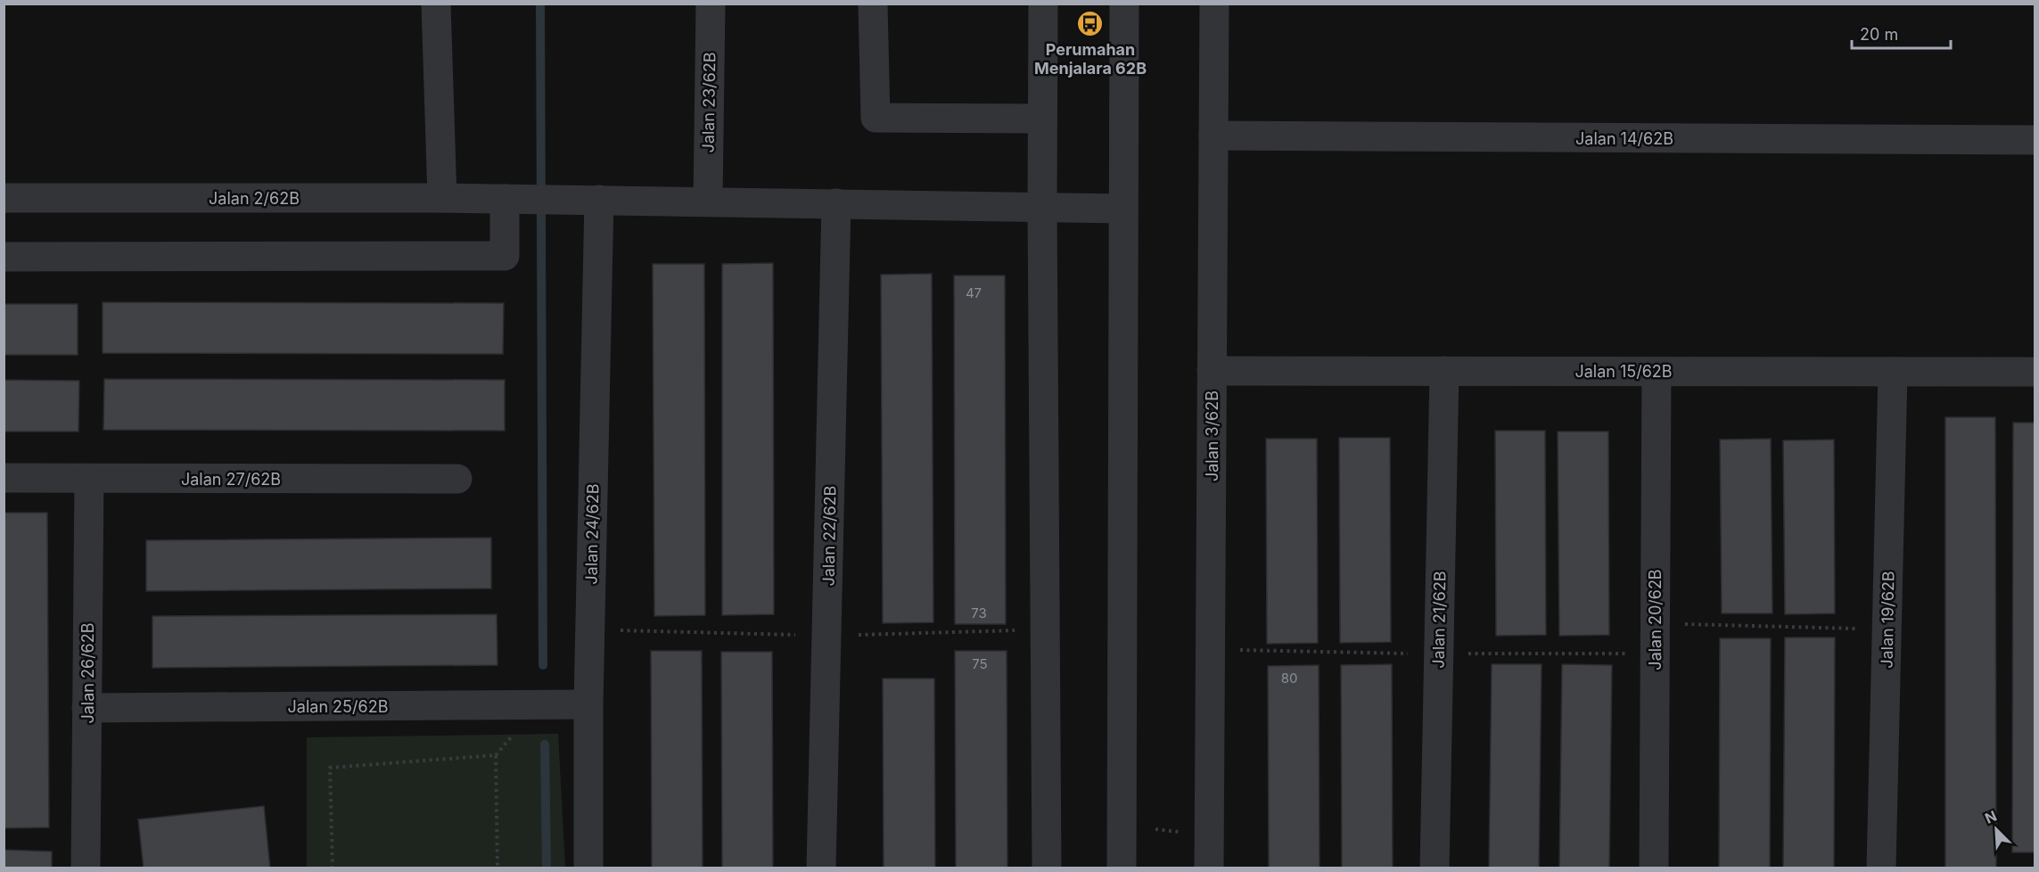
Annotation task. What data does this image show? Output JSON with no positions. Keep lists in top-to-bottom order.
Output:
{
  "streets": {
    "street": [
      "Jalan 23/62B",
      "Jalan 14/62B",
      "Jalan 2/62B",
      "Jalan 15/62B",
      "Jalan 3/62B",
      "Jalan 27/62B",
      "Jalan 24/62B",
      "Jalan 22/62B",
      "Jalan 21/62B",
      "Jalan 20/62B",
      "Jalan 19/62B",
      "Jalan 26/62B",
      "Jalan 25/62B"
    ]
  },
  "crossings": [
    ["Jalan 23/62B", "Jalan 2/62B"],
    ["Jalan 14/62B", "Jalan 3/62B"],
    ["Jalan 2/62B", "Jalan 24/62B"],
    ["Jalan 2/62B", "Jalan 22/62B"],
    ["Jalan 15/62B", "Jalan 3/62B"],
    ["Jalan 15/62B", "Jalan 21/62B"],
    ["Jalan 15/62B", "Jalan 20/62B"],
    ["Jalan 15/62B", "Jalan 19/62B"],
    ["Jalan 27/62B", "Jalan 26/62B"],
    ["Jalan 24/62B", "Jalan 25/62B"],
    ["Jalan 26/62B", "Jalan 25/62B"]
  ],
  "places": {
    "bus stop": ["Perumahan Menjalara 62B"]
  },
  "house_numbers": [
    "47",
    "73",
    "75",
    "80"
  ],
  "scale_bar": "20 m",
  "north": "top left"
}
